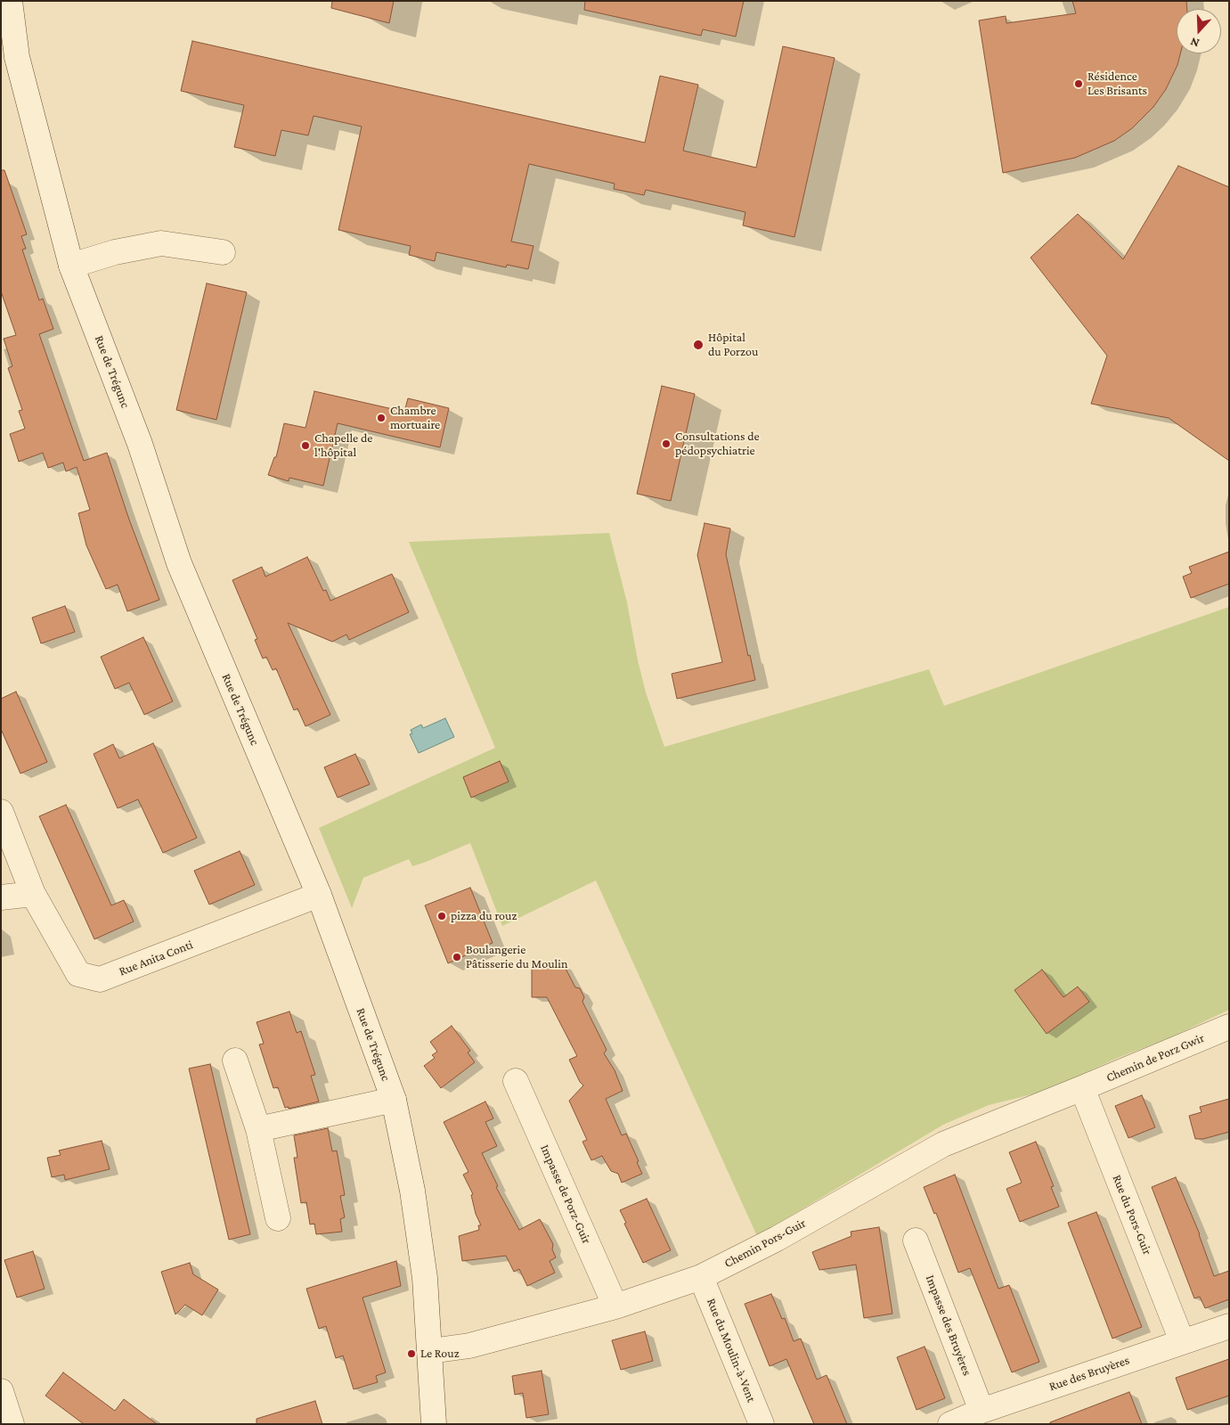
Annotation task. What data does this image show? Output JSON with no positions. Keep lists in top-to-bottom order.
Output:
{
  "streets": {
    "street": [
      "Rue de Trégunc",
      "Rue Anita Conti",
      "Chemin de Porz Gwir",
      "Impasse de Porz-Guir",
      "Rue du Pors-Guir",
      "Chemin Pors-Guir",
      "Impasse des Bruyères",
      "Rue du Moulin-à-Vent",
      "Rue des Bruyères"
    ]
  },
  "crossings": [
    ["Rue de Trégunc", "Rue Anita Conti"],
    ["Rue de Trégunc", "Chemin Pors-Guir"],
    ["Chemin de Porz Gwir", "Rue du Pors-Guir"],
    ["Chemin de Porz Gwir", "Chemin Pors-Guir"],
    ["Impasse de Porz-Guir", "Chemin Pors-Guir"],
    ["Rue du Pors-Guir", "Chemin Pors-Guir"],
    ["Rue du Pors-Guir", "Rue des Bruyères"],
    ["Chemin Pors-Guir", "Rue du Moulin-à-Vent"],
    ["Impasse des Bruyères", "Rue des Bruyères"]
  ],
  "places": [
    "Résidence Les Brisants",
    "Hôpital du Porzou",
    "Chambre mortuaire",
    "Consultations de pédopsychiatrie",
    "Chapelle de l'hôpital",
    "pizza du rouz",
    "Boulangerie Pâtisserie du Moulin",
    "Le Rouz"
  ],
  "north": "bottom"
}
